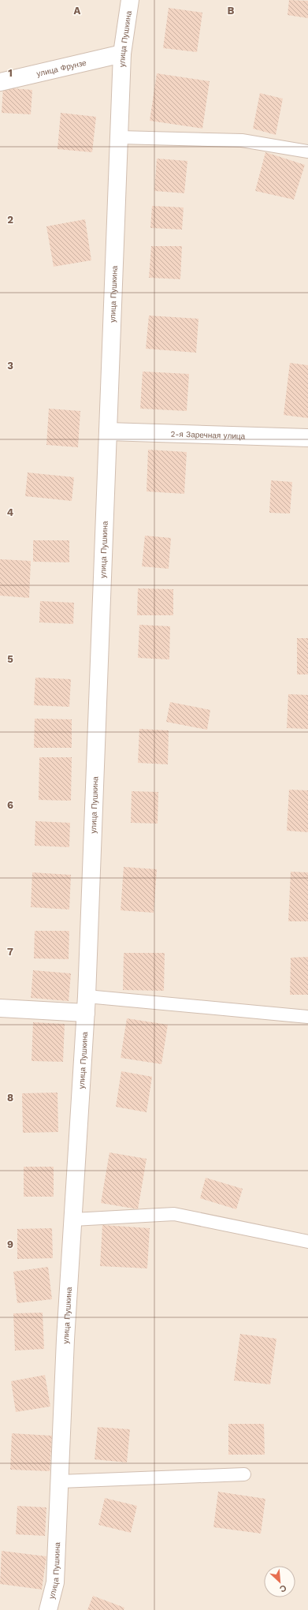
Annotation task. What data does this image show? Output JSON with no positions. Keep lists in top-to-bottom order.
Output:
{
  "streets": {
    "street": ["улица Пушкина", "улица Фрунзе", "2-я Заречная улица"]
  },
  "crossings": [
    ["улица Пушкина", "улица Фрунзе"],
    ["улица Пушкина", "2-я Заречная улица"]
  ],
  "north": "bottom right",
  "grid": {
    "columns": ["A", "B"],
    "rows": [
      "1",
      "2",
      "3",
      "4",
      "5",
      "6",
      "7",
      "8",
      "9"
    ]
  }
}
